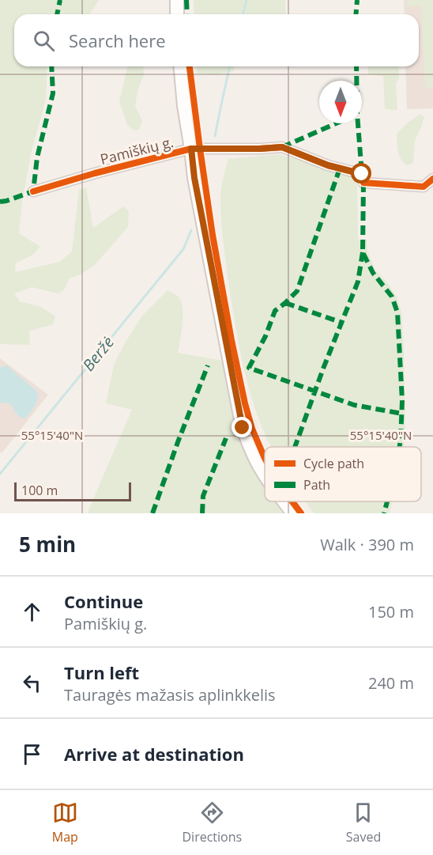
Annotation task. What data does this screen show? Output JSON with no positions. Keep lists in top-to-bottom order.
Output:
{
  "streets": {
    "street": ["Pamiškių g."]
  },
  "water": ["Beržė"],
  "legend": ["Cycle path", "Path"],
  "scale_bar": "100 m",
  "north": "bottom",
  "page": {
    "search": "Search here",
    "scale": "100 m",
    "heading": ["5 min", "Walk · 390 m"],
    "list": [
      ["Continue", "Pamiškių g.", "150 m"],
      ["Turn left", "Tauragės mažasis aplinkkelis", "240 m"],
      "Arrive at destination"
    ],
    "nav": ["Map", "Directions", "Saved"]
  },
  "coordinates": ["55°15'40\"N"]
}
